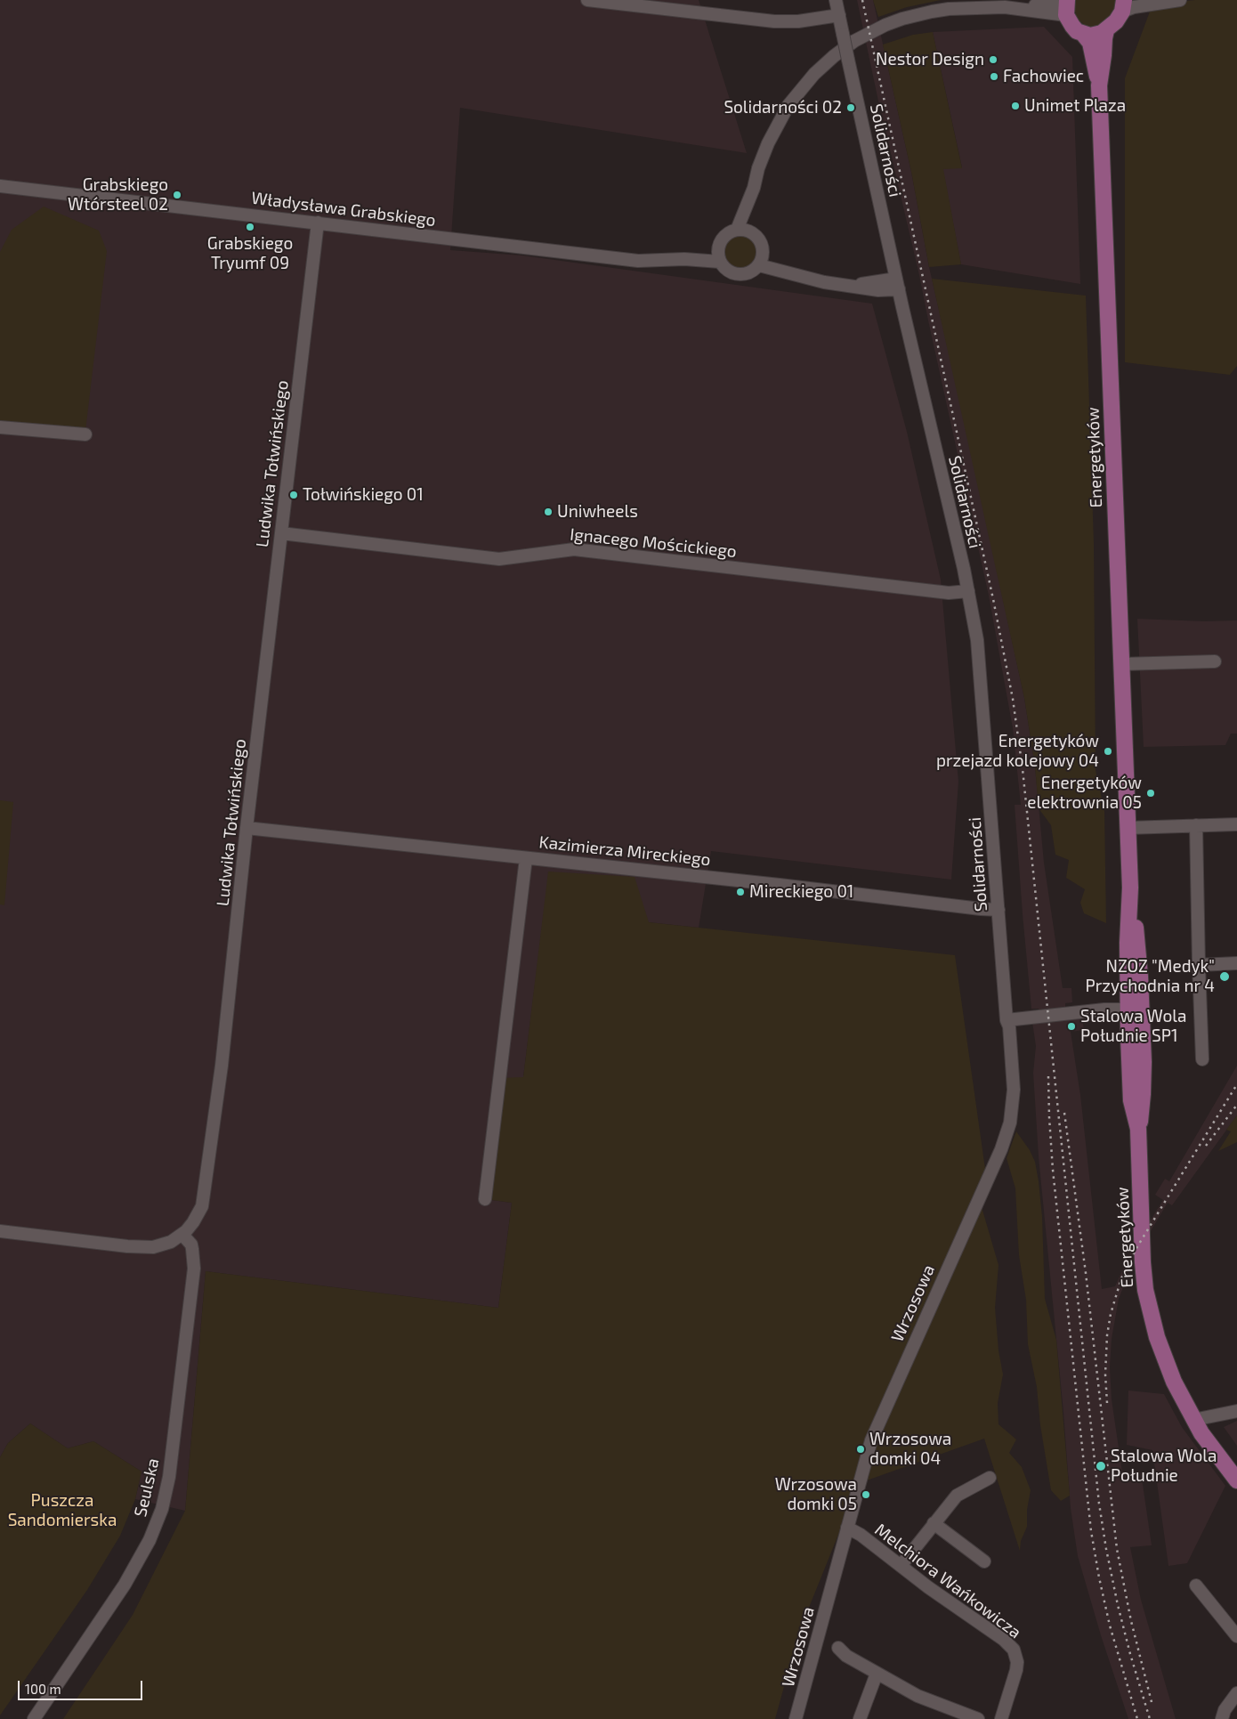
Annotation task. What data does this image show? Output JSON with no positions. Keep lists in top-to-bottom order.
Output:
{
  "streets": {
    "main road": ["Energetyków"],
    "street": [
      "Solidarności",
      "Władysława Grabskiego",
      "Ludwika Tołwińskiego",
      "Ignacego Mościckiego",
      "Kazimierza Mireckiego",
      "Wrzosowa",
      "Seulska",
      "Melchiora Wańkowicza"
    ]
  },
  "crossings": [
    ["Solidarności", "Ignacego Mościckiego"],
    ["Solidarności", "Kazimierza Mireckiego"],
    ["Solidarności", "Wrzosowa"],
    ["Władysława Grabskiego", "Ludwika Tołwińskiego"],
    ["Ludwika Tołwińskiego", "Ignacego Mościckiego"],
    ["Ludwika Tołwińskiego", "Kazimierza Mireckiego"],
    ["Ludwika Tołwińskiego", "Seulska"],
    ["Wrzosowa", "Melchiora Wańkowicza"]
  ],
  "parks": ["Puszcza Sandomierska"],
  "places": [
    "Nestor Design",
    "Fachowiec",
    "Unimet Plaza",
    "Solidarności 02",
    "Grabskiego Wtórsteel 02",
    "Grabskiego Tryumf 09",
    "Tołwińskiego 01",
    "Uniwheels",
    "Energetyków przejazd kolejowy 04",
    "Energetyków elektrownia 05",
    "Mireckiego 01",
    "NZOZ \"Medyk\" Przychodnia nr 4",
    "Stalowa Wola Południe SP1",
    "Wrzosowa domki 04",
    "Stalowa Wola Południe",
    "Wrzosowa domki 05"
  ],
  "scale_bar": "100 m"
}
